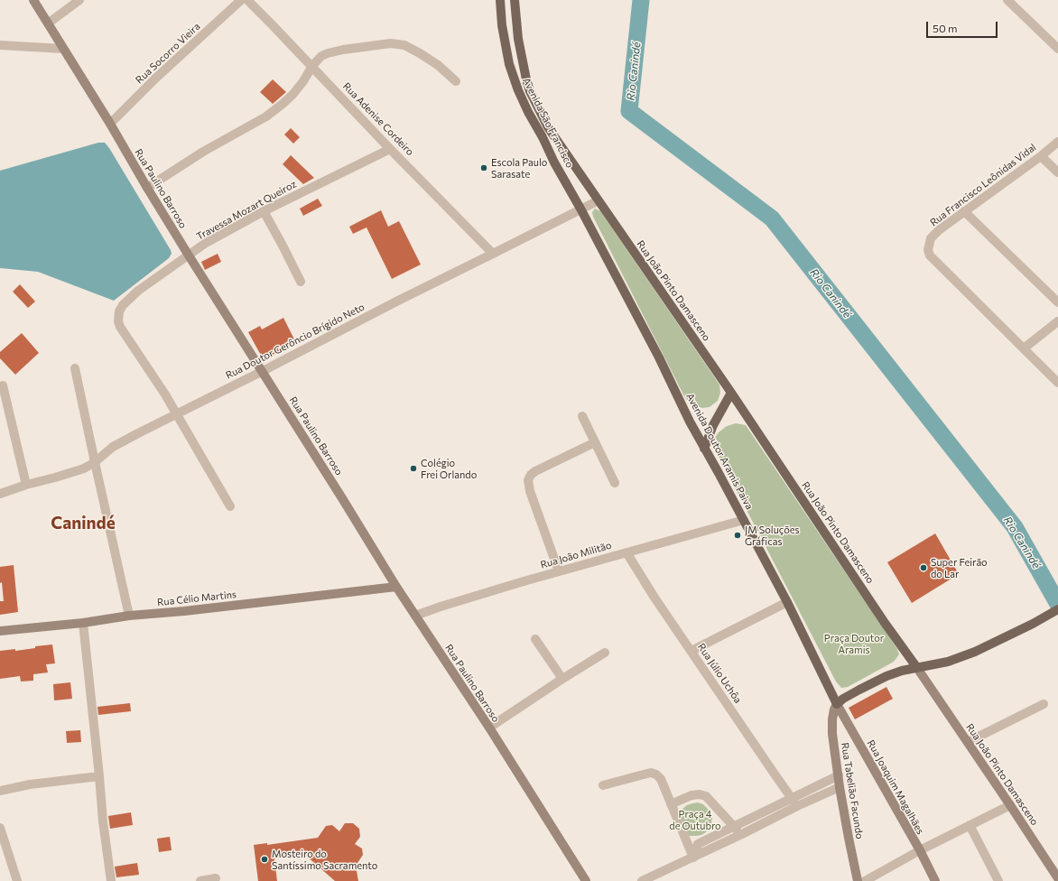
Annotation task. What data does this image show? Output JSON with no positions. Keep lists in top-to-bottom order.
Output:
{
  "streets": {
    "main road": ["Avenida São Francisco", "Rua João Pinto Damasceno", "Avenida Doutor Aramis Paiva"],
    "street": [
      "Rua Socorro Vieira",
      "Rua Adenise Cordeiro",
      "Rua Francisco Leônidas Vidal",
      "Rua Paulino Barroso",
      "Travessa Mozart Queiroz",
      "Rua Doutor Gerôncio Brígido Neto",
      "Rua João Militão",
      "Rua Célio Martins",
      "Rua Júlio Uchôa",
      "Rua Joaquim Magalhães",
      "Rua Tabelião Facundo"
    ]
  },
  "crossings": [
    ["Rua Socorro Vieira", "Rua Paulino Barroso"],
    ["Rua Adenise Cordeiro", "Travessa Mozart Queiroz"],
    ["Rua Adenise Cordeiro", "Rua Doutor Gerôncio Brígido Neto"],
    ["Avenida São Francisco", "Rua João Pinto Damasceno"],
    ["Avenida São Francisco", "Rua Doutor Gerôncio Brígido Neto"],
    ["Avenida São Francisco", "Avenida Doutor Aramis Paiva"],
    ["Rua Paulino Barroso", "Travessa Mozart Queiroz"],
    ["Rua Paulino Barroso", "Rua Doutor Gerôncio Brígido Neto"],
    ["Rua Paulino Barroso", "Rua João Militão"],
    ["Rua Paulino Barroso", "Rua Célio Martins"],
    ["Travessa Mozart Queiroz", "Rua Doutor Gerôncio Brígido Neto"],
    ["Rua João Pinto Damasceno", "Rua Doutor Gerôncio Brígido Neto"],
    ["Rua Doutor Gerôncio Brígido Neto", "Avenida Doutor Aramis Paiva"],
    ["Avenida Doutor Aramis Paiva", "Rua João Militão"],
    ["Avenida Doutor Aramis Paiva", "Rua Joaquim Magalhães"],
    ["Avenida Doutor Aramis Paiva", "Rua Tabelião Facundo"],
    ["Rua João Militão", "Rua Júlio Uchôa"],
    ["Rua Joaquim Magalhães", "Rua Tabelião Facundo"]
  ],
  "districts": ["Canindé"],
  "water": ["Rio Canindé"],
  "parks": ["Praça Doutor Aramis", "Praça 4 de Outubro"],
  "places": [
    "Escola Paulo Sarasate",
    "Colégio Frei Orlando",
    "JM Soluções Gráficas",
    "Super Feirão do Lar",
    "Mosteiro do Santíssimo Sacramento"
  ],
  "scale_bar": "50 m"
}
